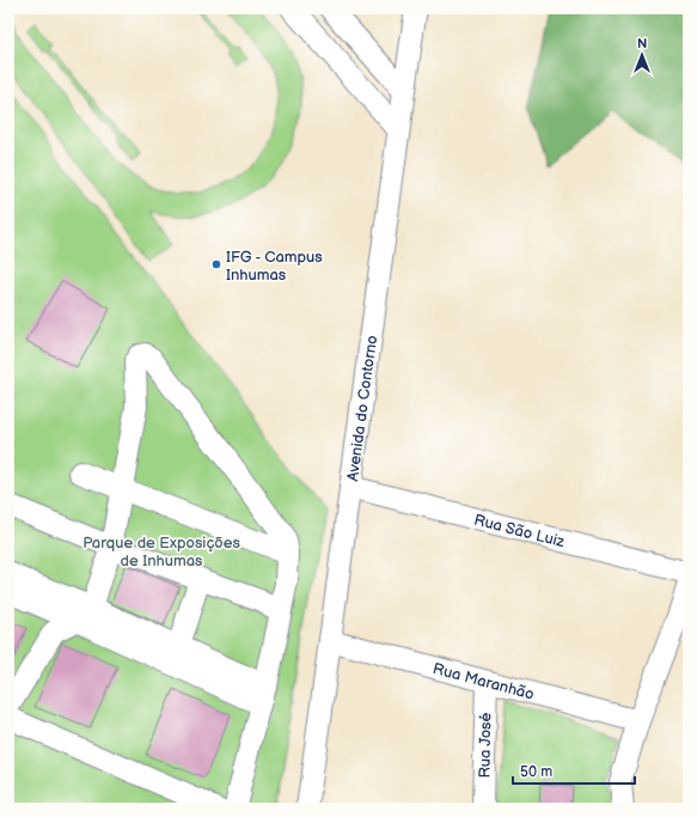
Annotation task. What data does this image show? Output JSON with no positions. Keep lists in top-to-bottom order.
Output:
{
  "streets": {
    "street": [
      "Avenida do Contorno",
      "Rua São Luiz",
      "Rua Maranhão",
      "Rua José"
    ]
  },
  "crossings": [
    ["Avenida do Contorno", "Rua São Luiz"],
    ["Avenida do Contorno", "Rua Maranhão"],
    ["Rua Maranhão", "Rua José"]
  ],
  "parks": ["Parque de Exposições de Inhumas"],
  "places": ["IFG - Campus Inhumas"],
  "scale_bar": "50 m",
  "north": "top"
}
